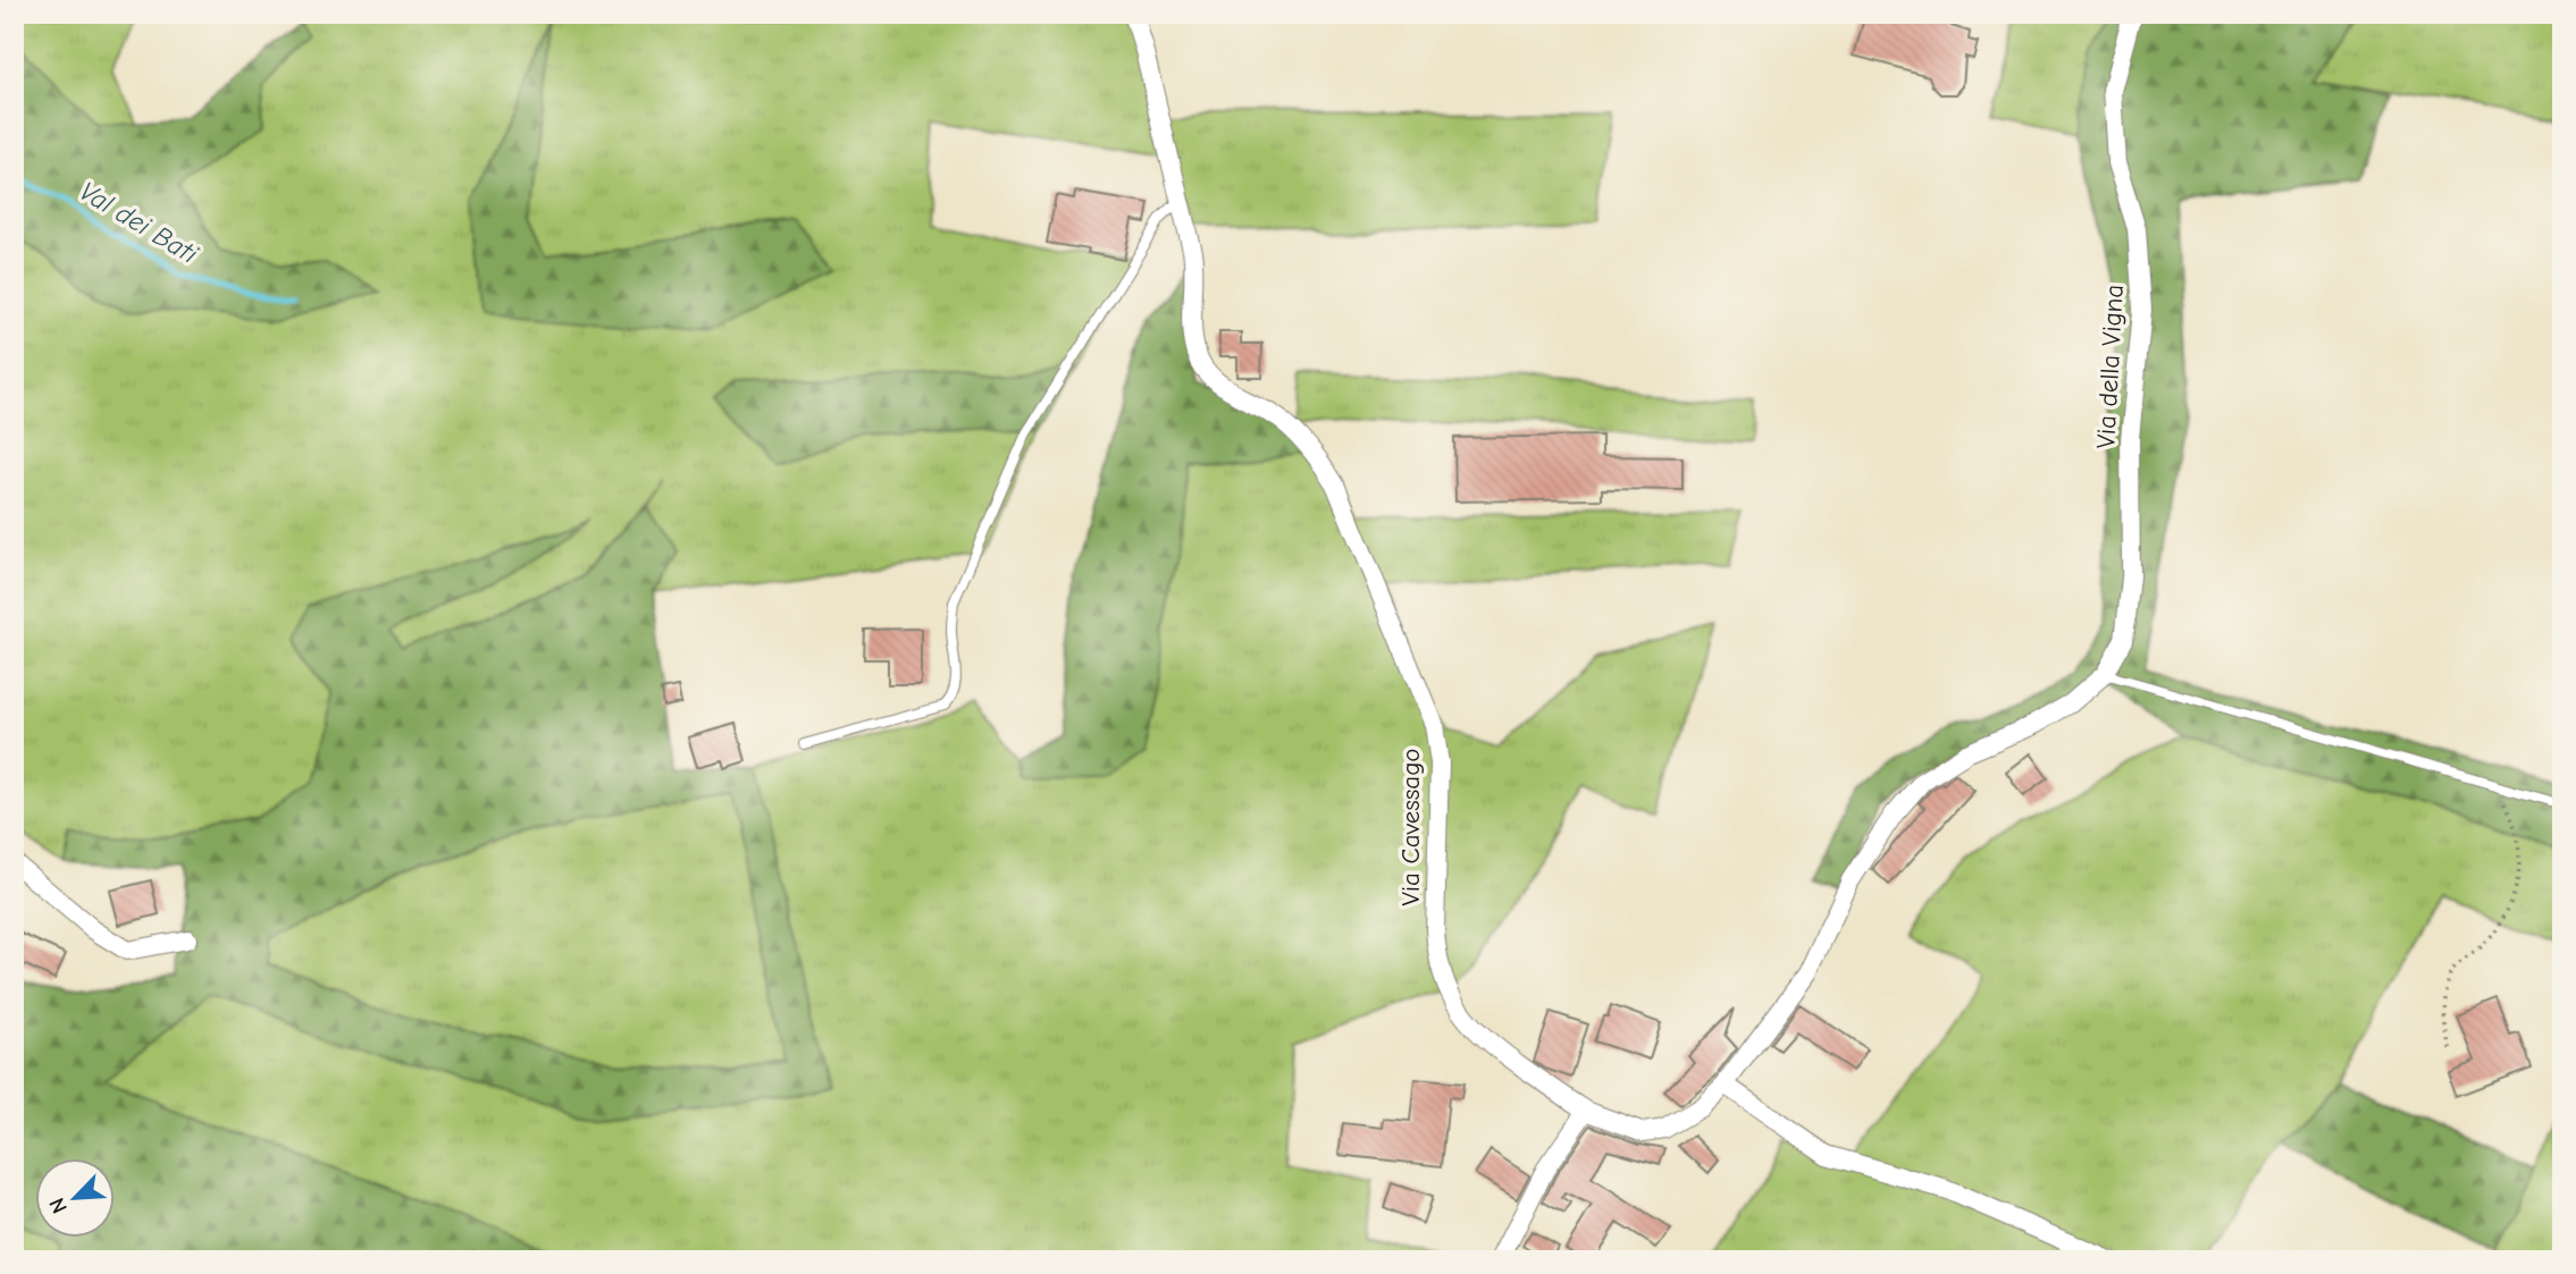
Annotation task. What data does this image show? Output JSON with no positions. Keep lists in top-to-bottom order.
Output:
{
  "streets": {
    "street": ["Via della Vigna", "Via Cavessago"]
  },
  "crossings": [
    ["Via della Vigna", "Via Cavessago"]
  ],
  "water": ["Val dei Bati"],
  "north": "bottom left"
}
